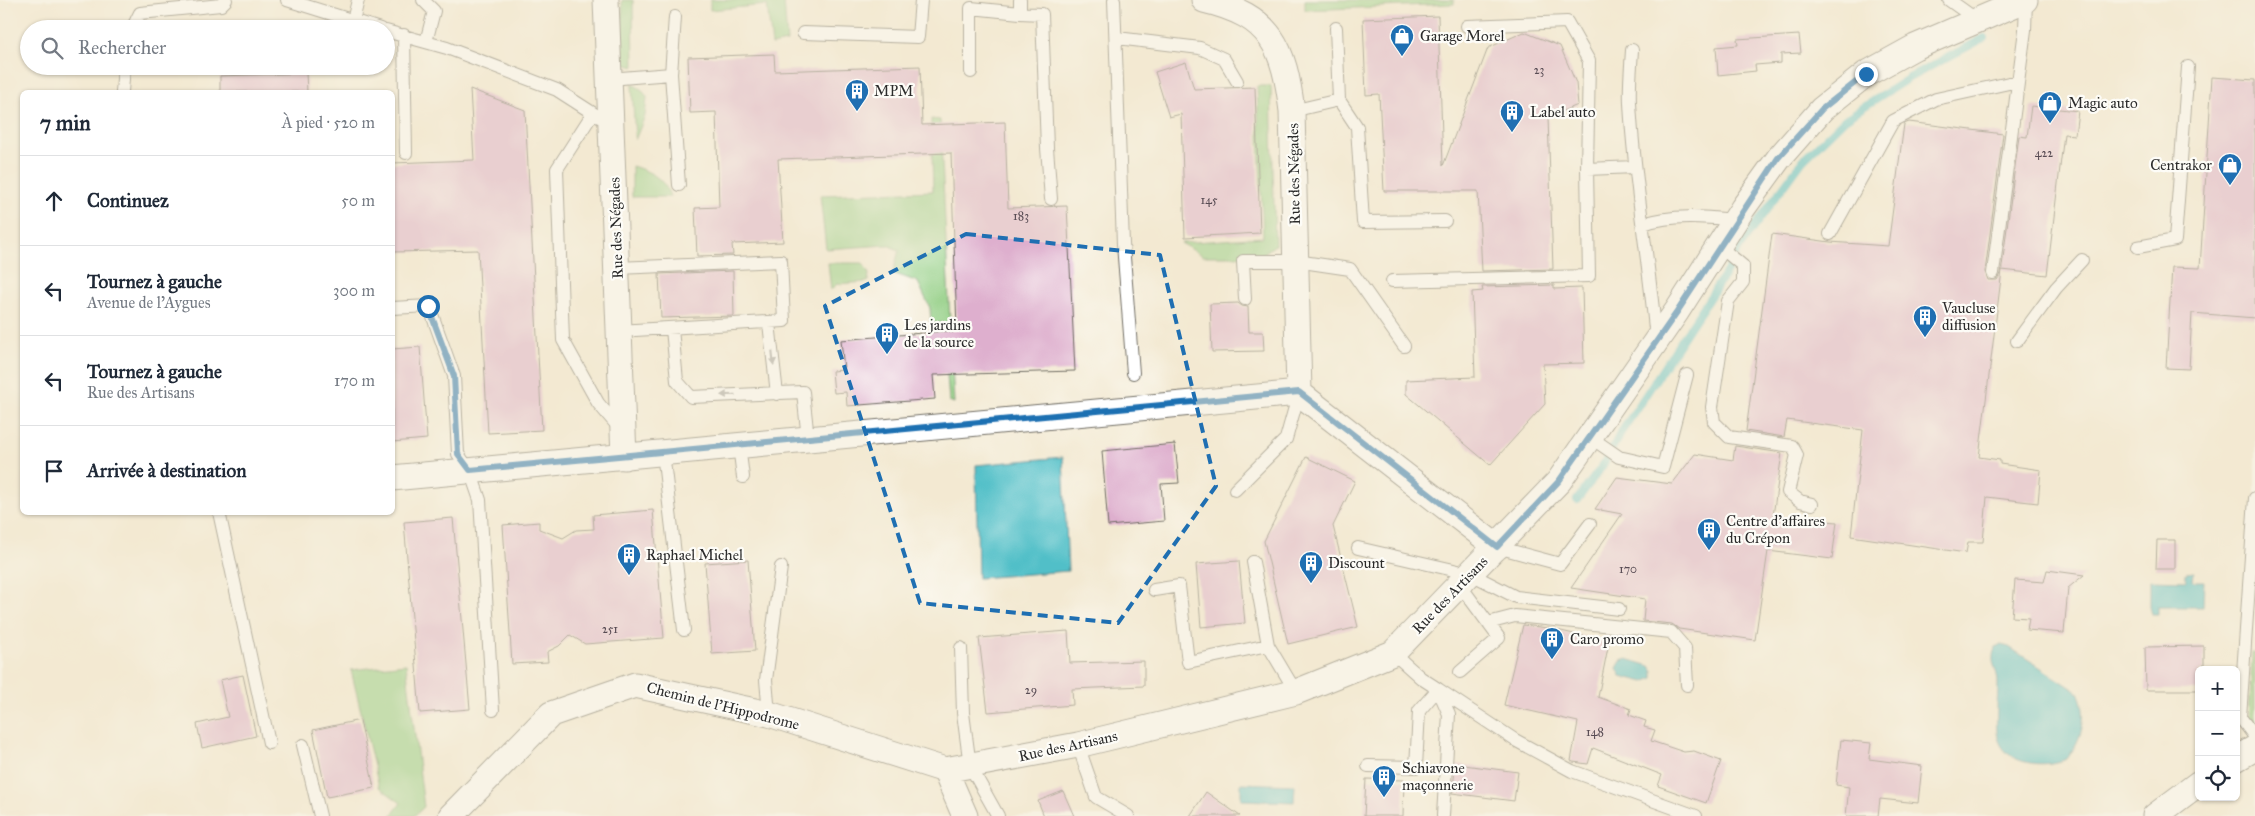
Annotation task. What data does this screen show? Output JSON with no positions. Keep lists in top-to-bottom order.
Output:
{
  "streets": {
    "street": ["Rue des Négades", "Rue des Artisans", "Chemin de l'Hippodrome"]
  },
  "crossings": [
    ["Rue des Artisans", "Chemin de l'Hippodrome"]
  ],
  "places": {
    "shop": ["Garage Morel", "Magic auto", "Centrakor"],
    "building": [
      "MPM",
      "Label auto",
      "Vaucluse diffusion",
      "Les jardins de la source",
      "Centre d'affaires du Crépon",
      "Raphael Michel",
      "Discount",
      "Caro promo",
      "Schiavone maçonnerie"
    ]
  },
  "house_numbers": [
    "23",
    "422",
    "145",
    "183",
    "170",
    "251",
    "29",
    "148"
  ],
  "page": {
    "search": "Rechercher",
    "heading": ["7 min", "À pied · 520 m"],
    "list": [
      ["Continuez", "50 m"],
      ["Tournez à gauche", "Avenue de l'Aygues", "300 m"],
      ["Tournez à gauche", "Rue des Artisans", "170 m"],
      "Arrivée à destination"
    ],
    "map_buttons": ["+", "−"]
  }
}
